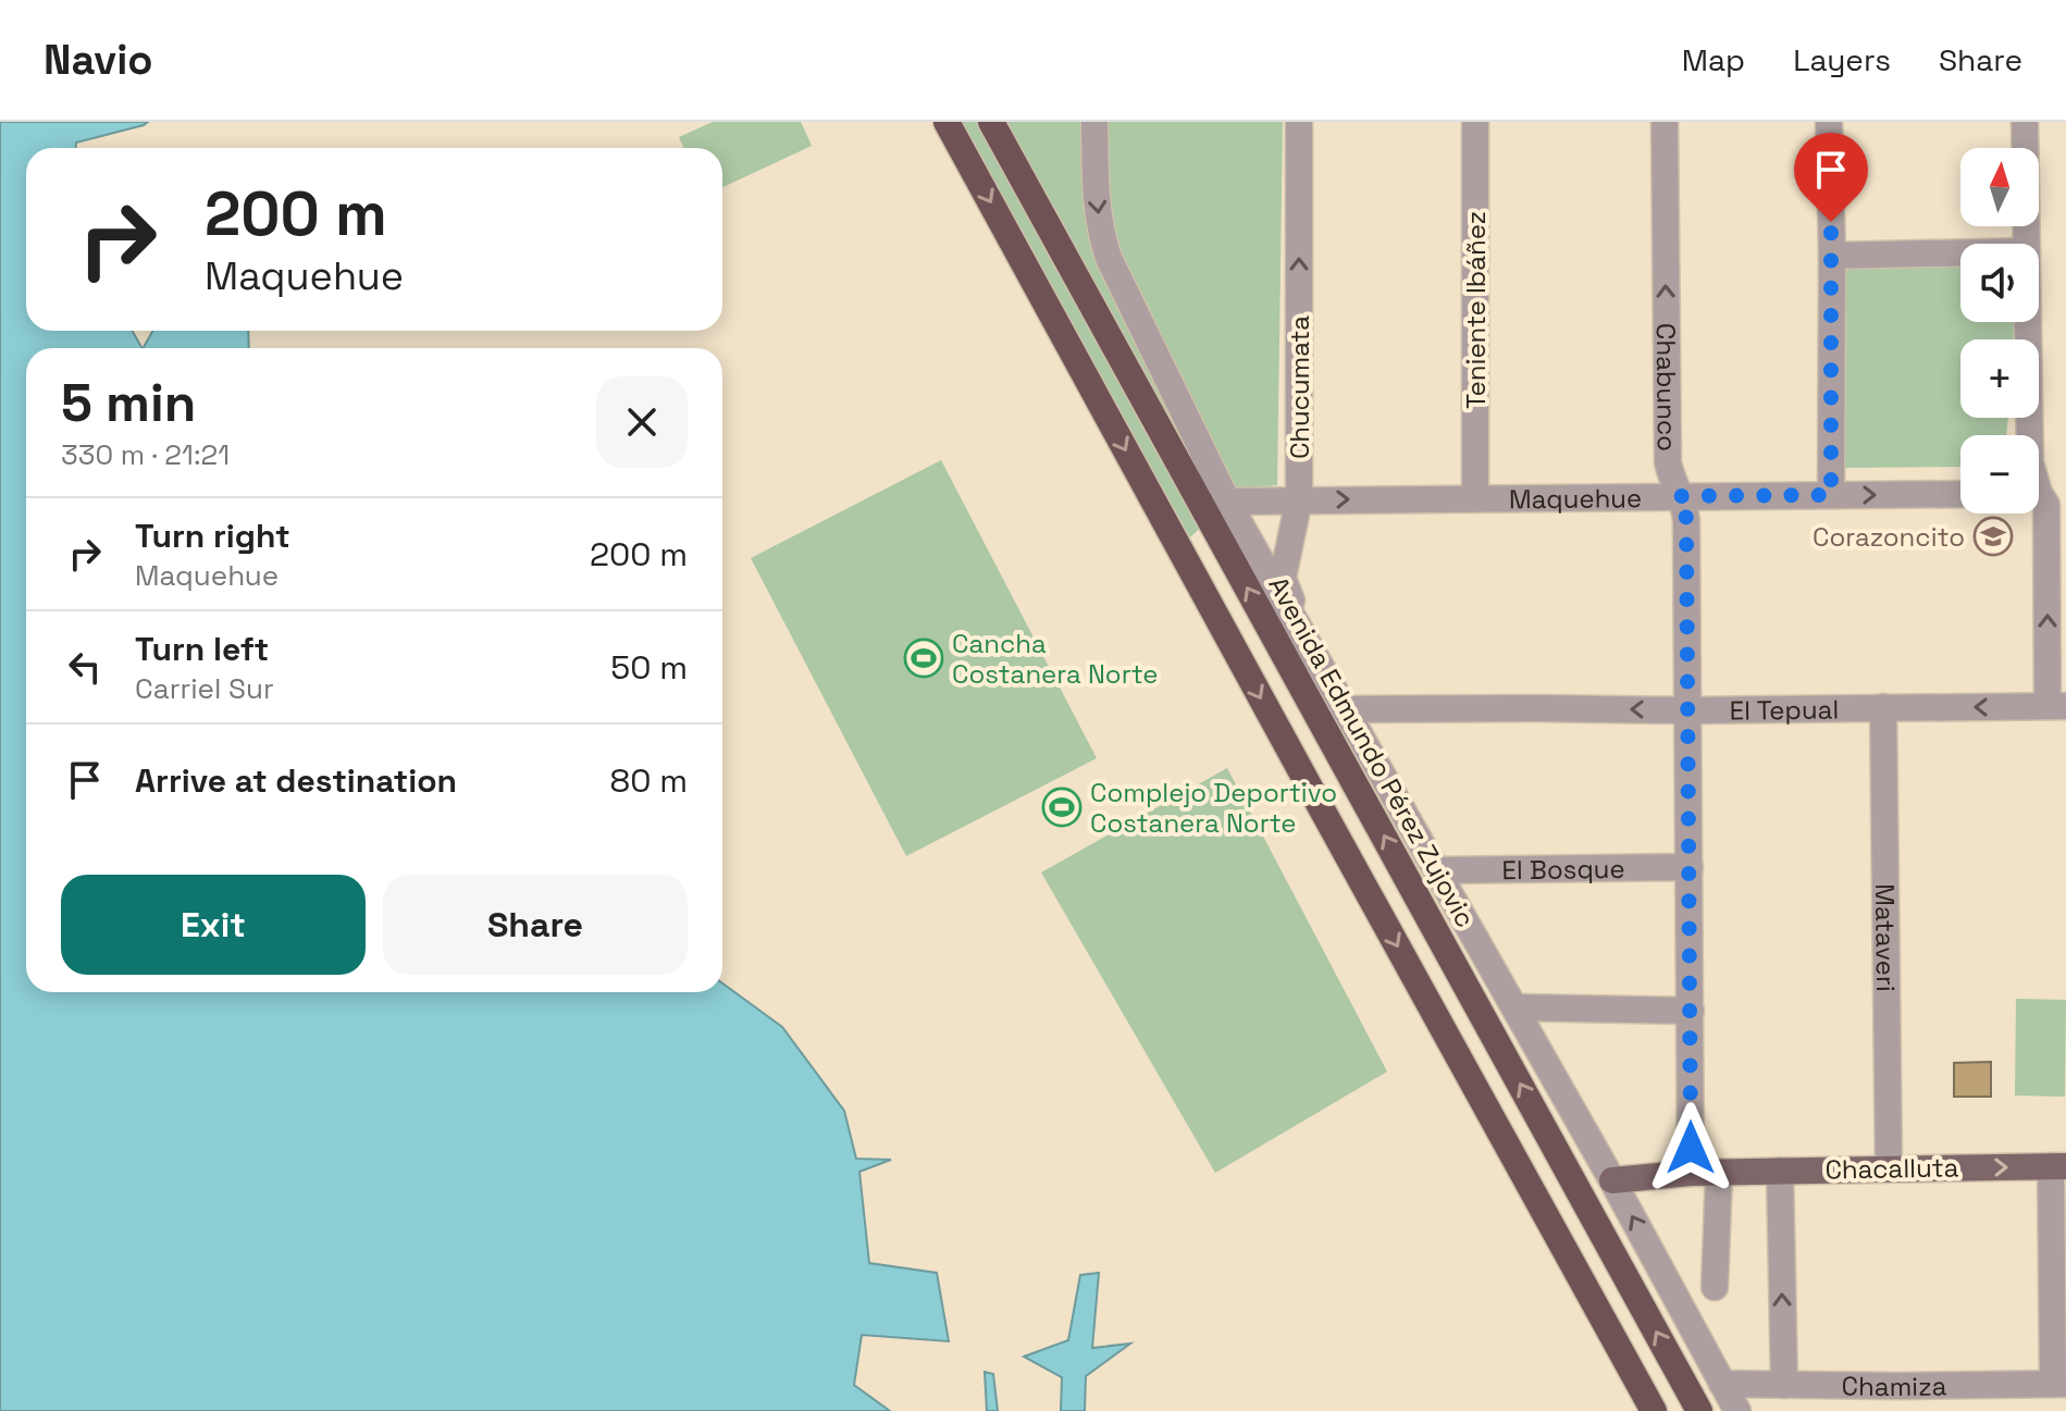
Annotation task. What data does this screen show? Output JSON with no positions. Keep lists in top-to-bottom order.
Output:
{
  "streets": {
    "highway": ["Avenida Edmundo Pérez Zujovic"],
    "main road": ["Chacalluta"],
    "street": [
      "Teniente Ibáñez",
      "Chucumata",
      "Chabunco",
      "Maquehue",
      "El Tepual",
      "El Bosque",
      "Mataveri",
      "Chamiza"
    ]
  },
  "crossings": [
    ["Teniente Ibáñez", "Maquehue"],
    ["Chucumata", "Maquehue"],
    ["Chucumata", "Avenida Edmundo Pérez Zujovic"],
    ["Chabunco", "Maquehue"],
    ["Chabunco", "El Tepual"],
    ["Chabunco", "El Bosque"],
    ["Chabunco", "Chacalluta"],
    ["Maquehue", "Avenida Edmundo Pérez Zujovic"],
    ["El Tepual", "Avenida Edmundo Pérez Zujovic"],
    ["El Tepual", "Mataveri"],
    ["Avenida Edmundo Pérez Zujovic", "El Bosque"],
    ["Avenida Edmundo Pérez Zujovic", "Chacalluta"],
    ["Avenida Edmundo Pérez Zujovic", "Chamiza"],
    ["Mataveri", "Chacalluta"]
  ],
  "one_way": [
    "Chucumata",
    "Maquehue",
    "El Tepual",
    "Chacalluta"
  ],
  "places": {
    "school or university": ["Corazoncito"],
    "sports": ["Cancha Costanera Norte", "Complejo Deportivo Costanera Norte"]
  },
  "north": "top",
  "page": {
    "header": "Navio",
    "nav": ["Map", "Layers", "Share"],
    "map_buttons": ["+", "−"],
    "turn": ["200 m", "Maquehue"],
    "heading": ["5 min", "330 m · 21:21"],
    "list": [
      {
        "name": "Turn right",
        "note": "Maquehue",
        "value": "200 m"
      },
      {
        "name": "Turn left",
        "note": "Carriel Sur",
        "value": "50 m"
      },
      {
        "name": "Arrive at destination",
        "value": "80 m"
      }
    ],
    "buttons": ["Exit", "Share"]
  }
}
